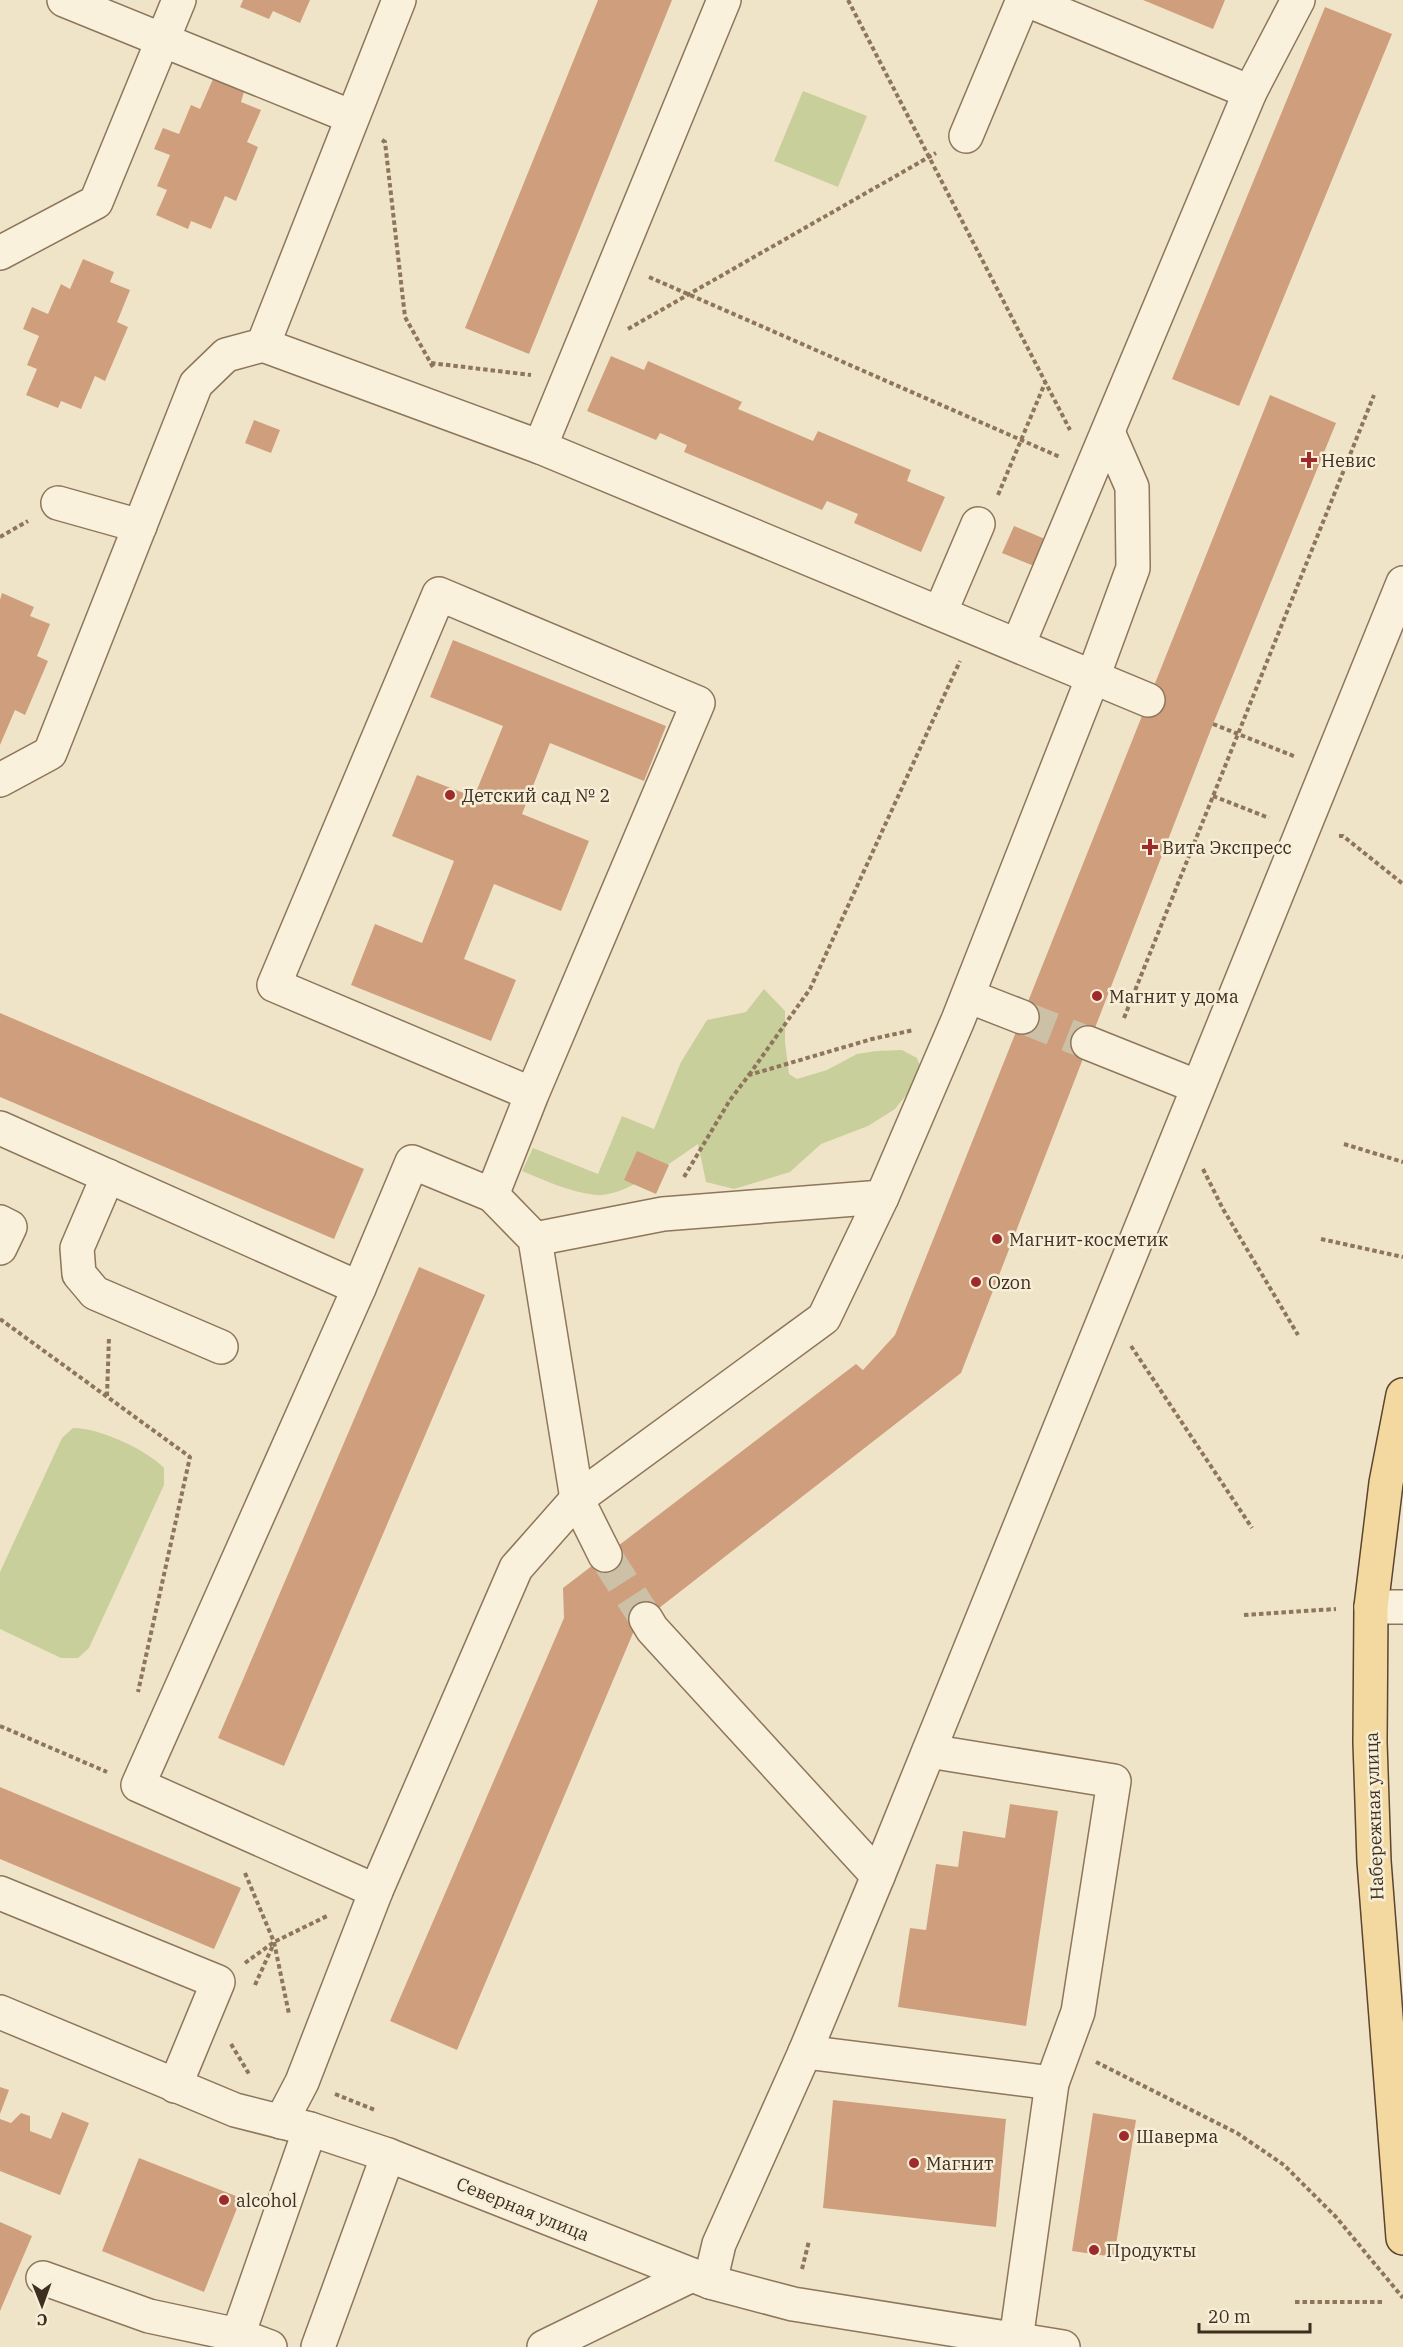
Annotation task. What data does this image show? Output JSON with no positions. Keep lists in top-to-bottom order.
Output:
{
  "streets": {
    "main road": ["Набережная улица"],
    "street": ["Северная улица"]
  },
  "places": {
    "health": ["Невис", "Вита Экспресс"],
    "other": [
      "Детский сад № 2",
      "Магнит у дома",
      "Магнит-косметик",
      "Ozon",
      "Шаверма",
      "Магнит",
      "alcohol",
      "Продукты"
    ]
  },
  "scale_bar": "20 m",
  "north": "bottom"
}
